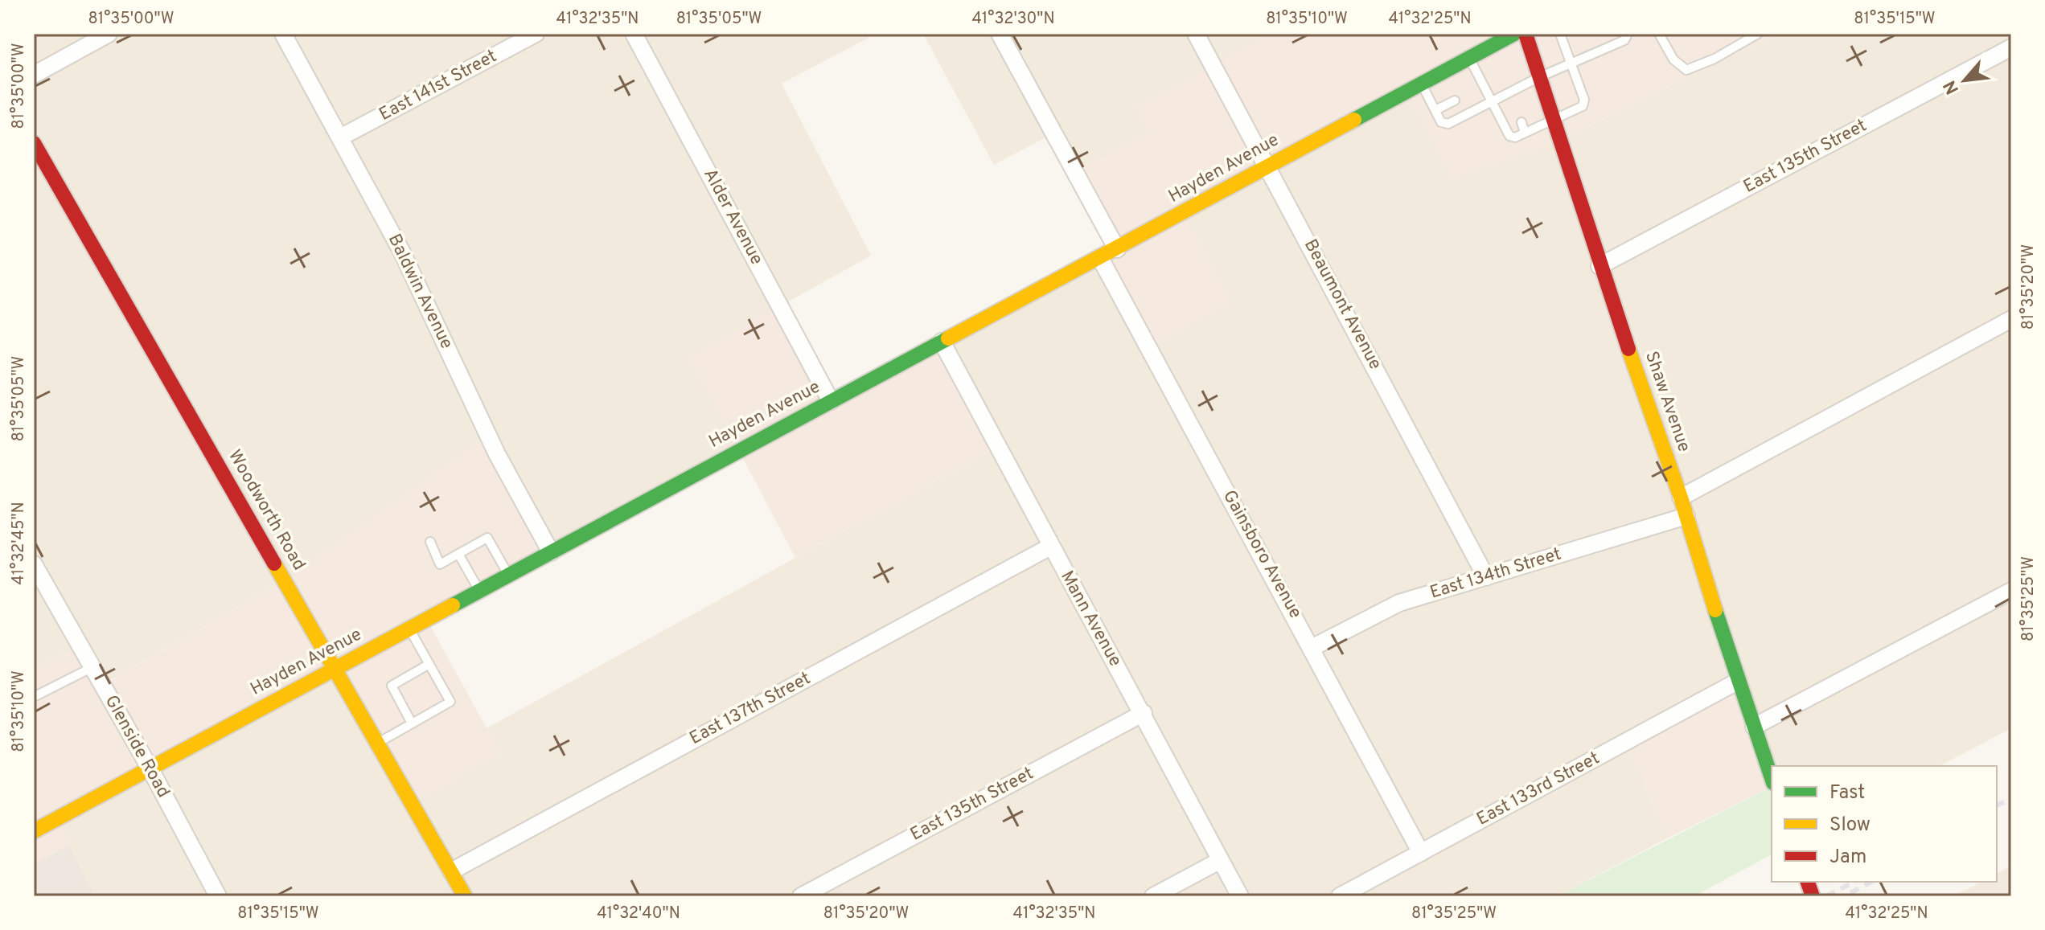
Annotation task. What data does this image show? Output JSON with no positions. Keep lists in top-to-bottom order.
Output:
{
  "streets": {
    "street": [
      "East 141st Street",
      "East 135th Street",
      "Hayden Avenue",
      "Alder Avenue",
      "Baldwin Avenue",
      "Beaumont Avenue",
      "Shaw Avenue",
      "Woodworth Road",
      "Gainsboro Avenue",
      "East 134th Street",
      "Mann Avenue",
      "East 137th Street",
      "Glenside Road",
      "East 133rd Street"
    ]
  },
  "crossings": [
    ["East 141st Street", "Baldwin Avenue"],
    ["East 135th Street", "Shaw Avenue"],
    ["East 135th Street", "Mann Avenue"],
    ["Hayden Avenue", "Alder Avenue"],
    ["Hayden Avenue", "Baldwin Avenue"],
    ["Hayden Avenue", "Beaumont Avenue"],
    ["Hayden Avenue", "Woodworth Road"],
    ["Hayden Avenue", "Gainsboro Avenue"],
    ["Hayden Avenue", "Mann Avenue"],
    ["Hayden Avenue", "Glenside Road"],
    ["Beaumont Avenue", "East 134th Street"],
    ["Shaw Avenue", "East 134th Street"],
    ["Shaw Avenue", "East 133rd Street"],
    ["Woodworth Road", "East 137th Street"],
    ["Gainsboro Avenue", "East 134th Street"],
    ["Gainsboro Avenue", "East 133rd Street"],
    ["Mann Avenue", "East 137th Street"]
  ],
  "legend": ["Fast", "Slow", "Jam"],
  "north": "bottom left",
  "coordinates": [
    "81°35'00\"W",
    "41°32'35\"N",
    "81°35'05\"W",
    "41°32'30\"N",
    "81°35'10\"W",
    "41°32'25\"N",
    "81°35'15\"W",
    "81°35'20\"W",
    "41°32'45\"N",
    "81°35'25\"W",
    "41°32'40\"N"
  ]
}
